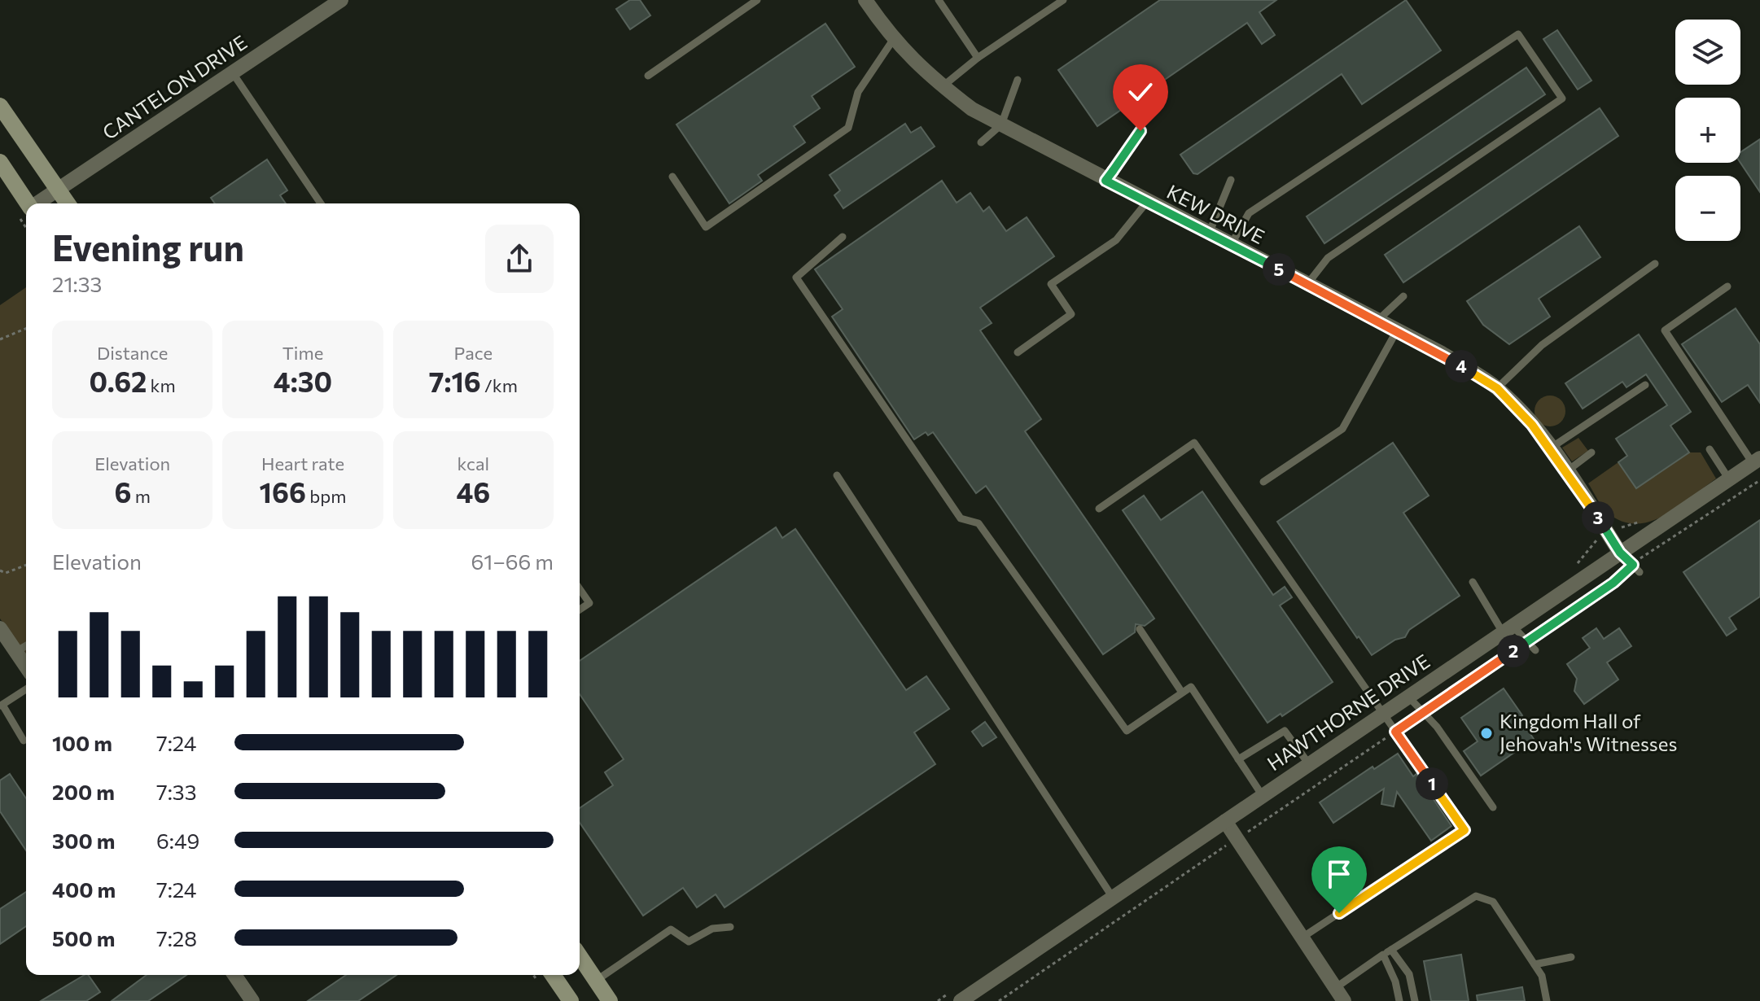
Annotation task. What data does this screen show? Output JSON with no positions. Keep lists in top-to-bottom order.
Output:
{
  "streets": {
    "street": ["CANTELON DRIVE", "KEW DRIVE", "HAWTHORNE DRIVE"]
  },
  "crossings": [
    ["KEW DRIVE", "HAWTHORNE DRIVE"]
  ],
  "places": ["Kingdom Hall of Jehovah's Witnesses"],
  "page": {
    "map_buttons": ["+", "−"],
    "heading": ["Evening run", "21:33"],
    "pins": [
      "5",
      "4",
      "3",
      "2",
      "1"
    ],
    "stats": [
      ["Distance", "0.62 km"],
      ["Time", "4:30"],
      ["Pace", "7:16 /km"],
      ["Elevation", "6 m"],
      ["Heart rate", "166 bpm"],
      ["kcal", "46"]
    ],
    "chart": ["Elevation", "61–66 m"],
    "list": [
      {
        "name": "100 m",
        "note": "7:24"
      },
      {
        "name": "200 m",
        "note": "7:33"
      },
      {
        "name": "300 m",
        "note": "6:49"
      },
      {
        "name": "400 m",
        "note": "7:24"
      },
      {
        "name": "500 m",
        "note": "7:28"
      }
    ]
  }
}
